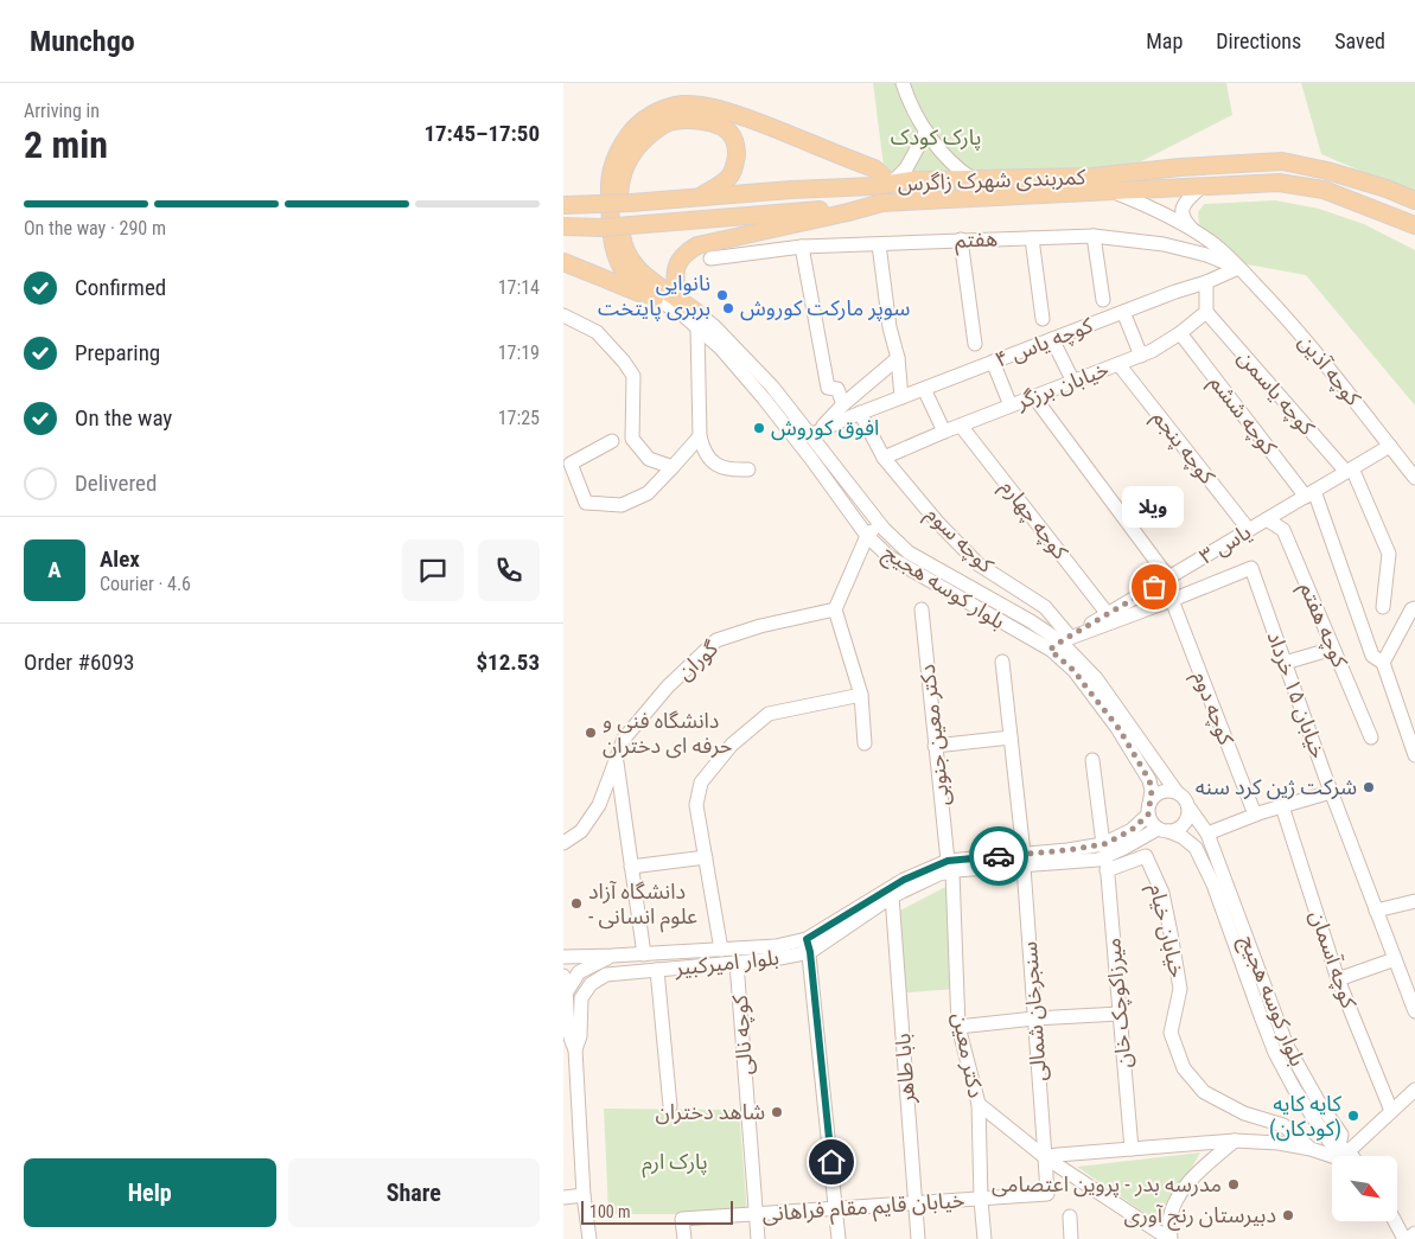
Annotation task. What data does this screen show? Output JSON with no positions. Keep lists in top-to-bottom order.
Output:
{
  "streets": {
    "main road": ["کمربندی شهرک زاگرس"],
    "street": [
      "هفتم",
      "کوچه یاس ۴",
      "کوچه آذین",
      "خیابان برزگر",
      "کوچه یاسمن",
      "کوچه ششم",
      "کوچه پنجم",
      "کوچه چهارم",
      "کوچه سوم",
      "یاس ۳",
      "بلوار کوسه هجیج",
      "کوچه هفتم",
      "گوران",
      "خیابان ۱۵ خرداد",
      "کوچه دوم",
      "دکتر معین جنوبی",
      "خیابان خیام",
      "کوچه آسمان",
      "بلوار امیرکبیر",
      "میرزاکوچک خان",
      "سنجرخان شمالی",
      "کوچه نالی",
      "دکتر معین",
      "بابا طاهر",
      "خیابان قایم مقام فراهانی"
    ]
  },
  "crossings": [
    ["کمربندی شهرک زاگرس", "کوچه آذین"],
    ["کمربندی شهرک زاگرس", "بلوار کوسه هجیج"],
    ["هفتم", "کوچه یاس ۴"],
    ["هفتم", "کوچه آذین"],
    ["هفتم", "کوچه سوم"],
    ["کوچه یاس ۴", "کوچه آذین"],
    ["کوچه یاس ۴", "کوچه سوم"],
    ["کوچه یاس ۴", "بلوار کوسه هجیج"],
    ["کوچه آذین", "یاس ۳"],
    ["خیابان برزگر", "کوچه یاسمن"],
    ["خیابان برزگر", "کوچه ششم"],
    ["خیابان برزگر", "کوچه پنجم"],
    ["خیابان برزگر", "کوچه چهارم"],
    ["خیابان برزگر", "کوچه سوم"],
    ["کوچه یاسمن", "یاس ۳"],
    ["کوچه ششم", "یاس ۳"],
    ["کوچه پنجم", "یاس ۳"],
    ["کوچه چهارم", "یاس ۳"],
    ["کوچه سوم", "یاس ۳"],
    ["کوچه سوم", "بلوار کوسه هجیج"],
    ["کوچه سوم", "خیابان ۱۵ خرداد"],
    ["یاس ۳", "بلوار کوسه هجیج"],
    ["یاس ۳", "کوچه هفتم"],
    ["یاس ۳", "خیابان ۱۵ خرداد"],
    ["بلوار کوسه هجیج", "خیابان ۱۵ خرداد"],
    ["بلوار کوسه هجیج", "بلوار امیرکبیر"],
    ["خیابان ۱۵ خرداد", "کوچه دوم"],
    ["دکتر معین جنوبی", "بلوار امیرکبیر"],
    ["دکتر معین جنوبی", "دکتر معین"],
    ["خیابان خیام", "بلوار امیرکبیر"],
    ["خیابان خیام", "میرزاکوچک خان"],
    ["بلوار امیرکبیر", "میرزاکوچک خان"],
    ["بلوار امیرکبیر", "سنجرخان شمالی"],
    ["بلوار امیرکبیر", "کوچه نالی"],
    ["بلوار امیرکبیر", "دکتر معین"],
    ["بلوار امیرکبیر", "بابا طاهر"],
    ["سنجرخان شمالی", "خیابان قایم مقام فراهانی"],
    ["کوچه نالی", "خیابان قایم مقام فراهانی"],
    ["دکتر معین", "خیابان قایم مقام فراهانی"],
    ["بابا طاهر", "خیابان قایم مقام فراهانی"]
  ],
  "parks": ["پارک کودک", "پارک ارم"],
  "places": [
    "نانوایی بربری پایتخت",
    "سوپر مارکت کوروش",
    "افوق کوروش",
    "ویلا",
    "دانشگاه فنی و حرفه ای دختران",
    "شرکت ژین کرد سنه",
    "دانشگاه آزاد - علوم انسانی",
    "شاهد دختران",
    "کایه کایه (کودکان)",
    "مدرسه بدر - پروین اعتصامی",
    "دبیرستان رنج آوری"
  ],
  "scale_bar": "100 m",
  "north": "bottom right",
  "page": {
    "header": "Munchgo",
    "nav": ["Map", "Directions", "Saved"],
    "heading": ["2 min", "Arriving in", "17:45–17:50"],
    "panel": [
      "Alex",
      "Courier · 4.6",
      "Order #6093",
      "$12.53"
    ],
    "bar": "On the way · 290 m",
    "list": [
      ["Confirmed", "17:14"],
      ["Preparing", "17:19"],
      ["On the way", "17:25"],
      "Delivered"
    ],
    "bubble": "ویلا",
    "round": "A",
    "buttons": ["Help", "Share"],
    "scale": "100 m"
  }
}
